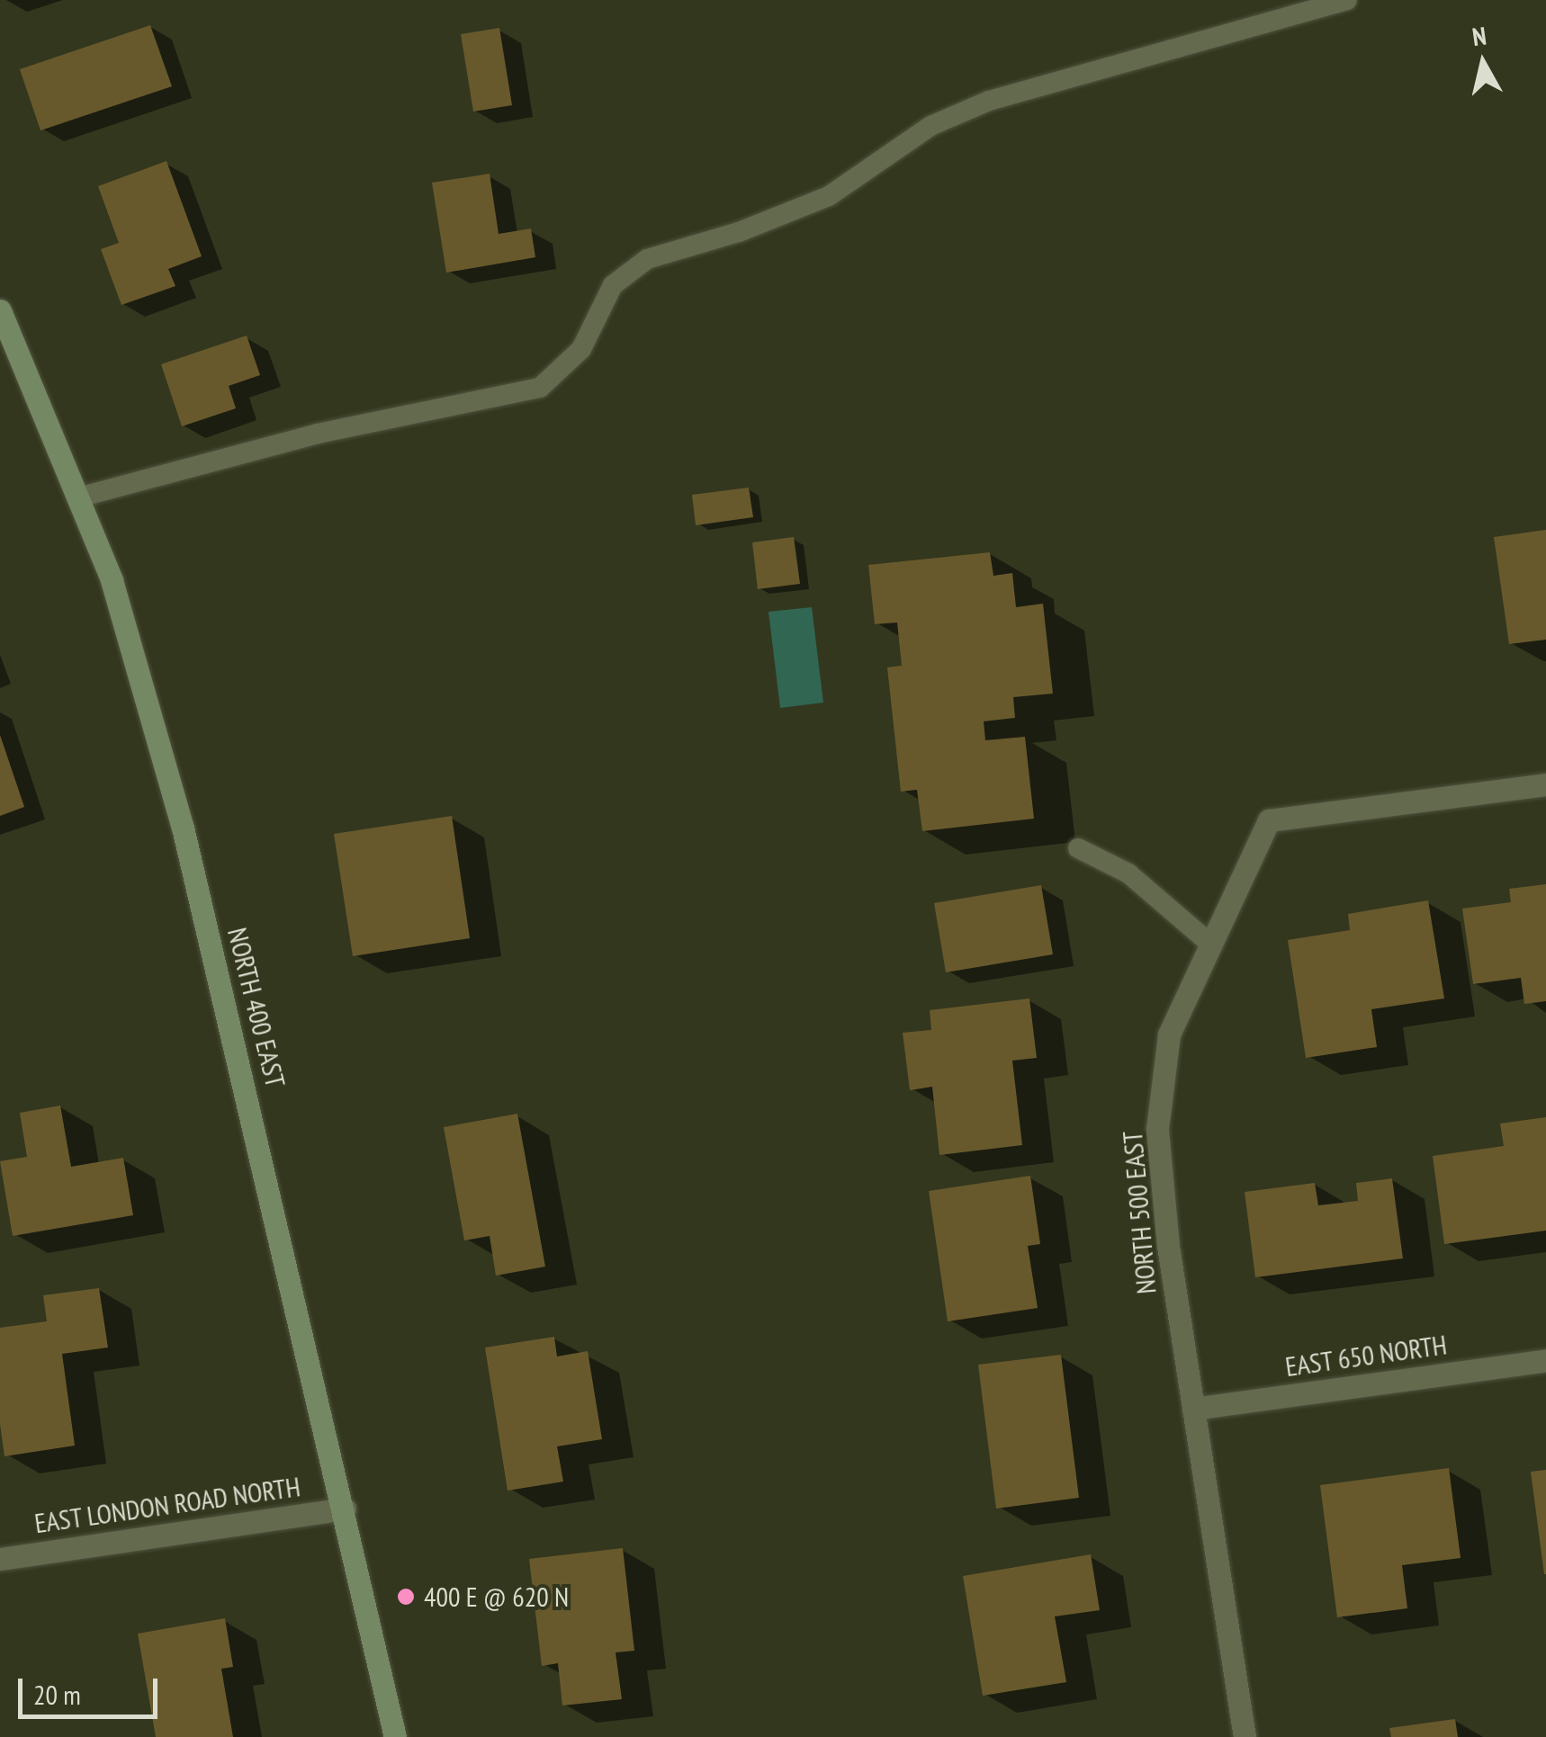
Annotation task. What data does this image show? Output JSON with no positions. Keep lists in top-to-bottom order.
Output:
{
  "streets": {
    "street": [
      "NORTH 400 EAST",
      "NORTH 500 EAST",
      "EAST 650 NORTH",
      "EAST LONDON ROAD NORTH"
    ]
  },
  "crossings": [
    ["NORTH 400 EAST", "EAST LONDON ROAD NORTH"],
    ["NORTH 500 EAST", "EAST 650 NORTH"]
  ],
  "places": ["400 E @ 620 N"],
  "scale_bar": "20 m",
  "north": "top"
}
